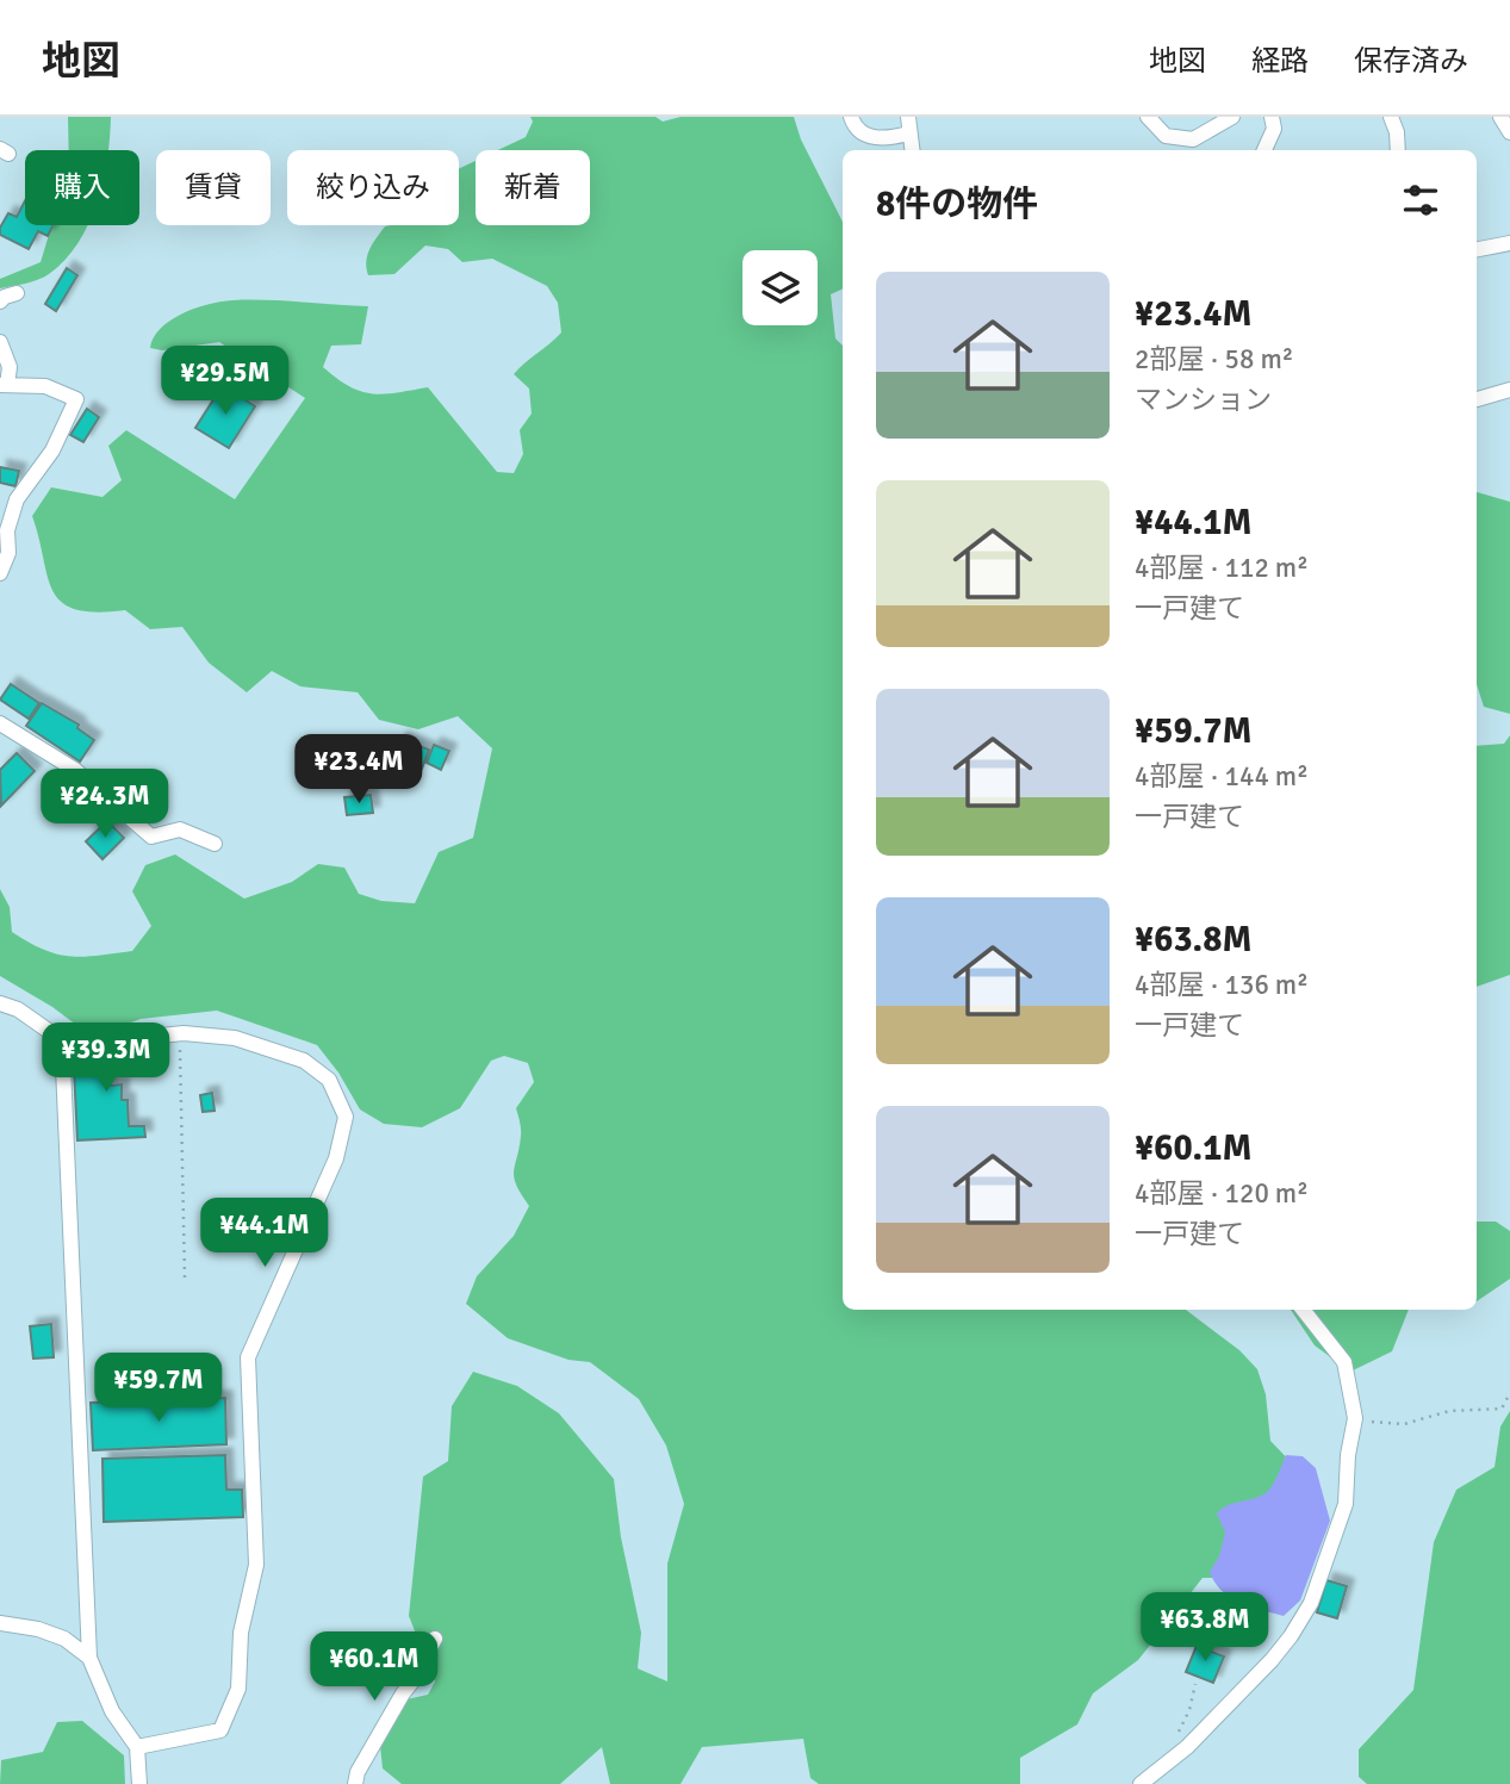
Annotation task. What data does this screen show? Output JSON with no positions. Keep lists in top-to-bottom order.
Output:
{
  "page": {
    "header": "地図",
    "nav": ["地図", "経路", "保存済み"],
    "chip": [
      "購入",
      "賃貸",
      "絞り込み",
      "新着"
    ],
    "heading": "8件の物件",
    "list": [
      {
        "name": "¥23.4M",
        "note": "2部屋 · 58 m² · マンション"
      },
      {
        "name": "¥44.1M",
        "note": "4部屋 · 112 m² · 一戸建て"
      },
      {
        "name": "¥59.7M",
        "note": "4部屋 · 144 m² · 一戸建て"
      },
      {
        "name": "¥63.8M",
        "note": "4部屋 · 136 m² · 一戸建て"
      },
      {
        "name": "¥60.1M",
        "note": "4部屋 · 120 m² · 一戸建て"
      }
    ],
    "price": [
      "¥29.5M",
      "¥23.4M",
      "¥24.3M",
      "¥39.3M",
      "¥44.1M",
      "¥59.7M",
      "¥63.8M",
      "¥60.1M"
    ]
  }
}
